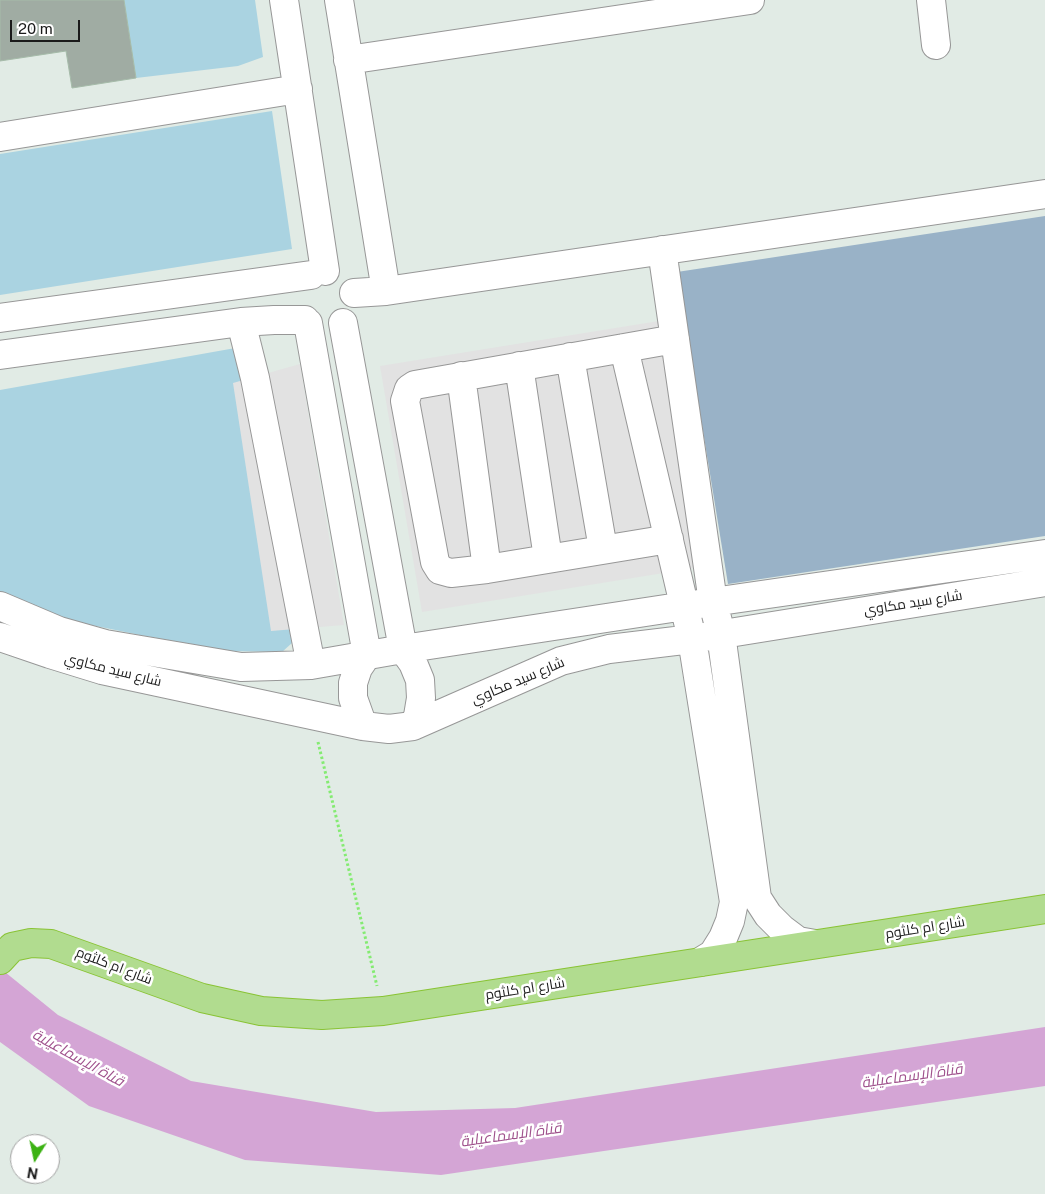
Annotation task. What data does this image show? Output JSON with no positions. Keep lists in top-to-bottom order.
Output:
{
  "streets": {
    "highway": ["شارع ام كلثوم"],
    "lane": ["شارع سيد مكاوي"]
  },
  "water": ["قناة الإسماعيلية"],
  "scale_bar": "20 m",
  "north": "bottom"
}
